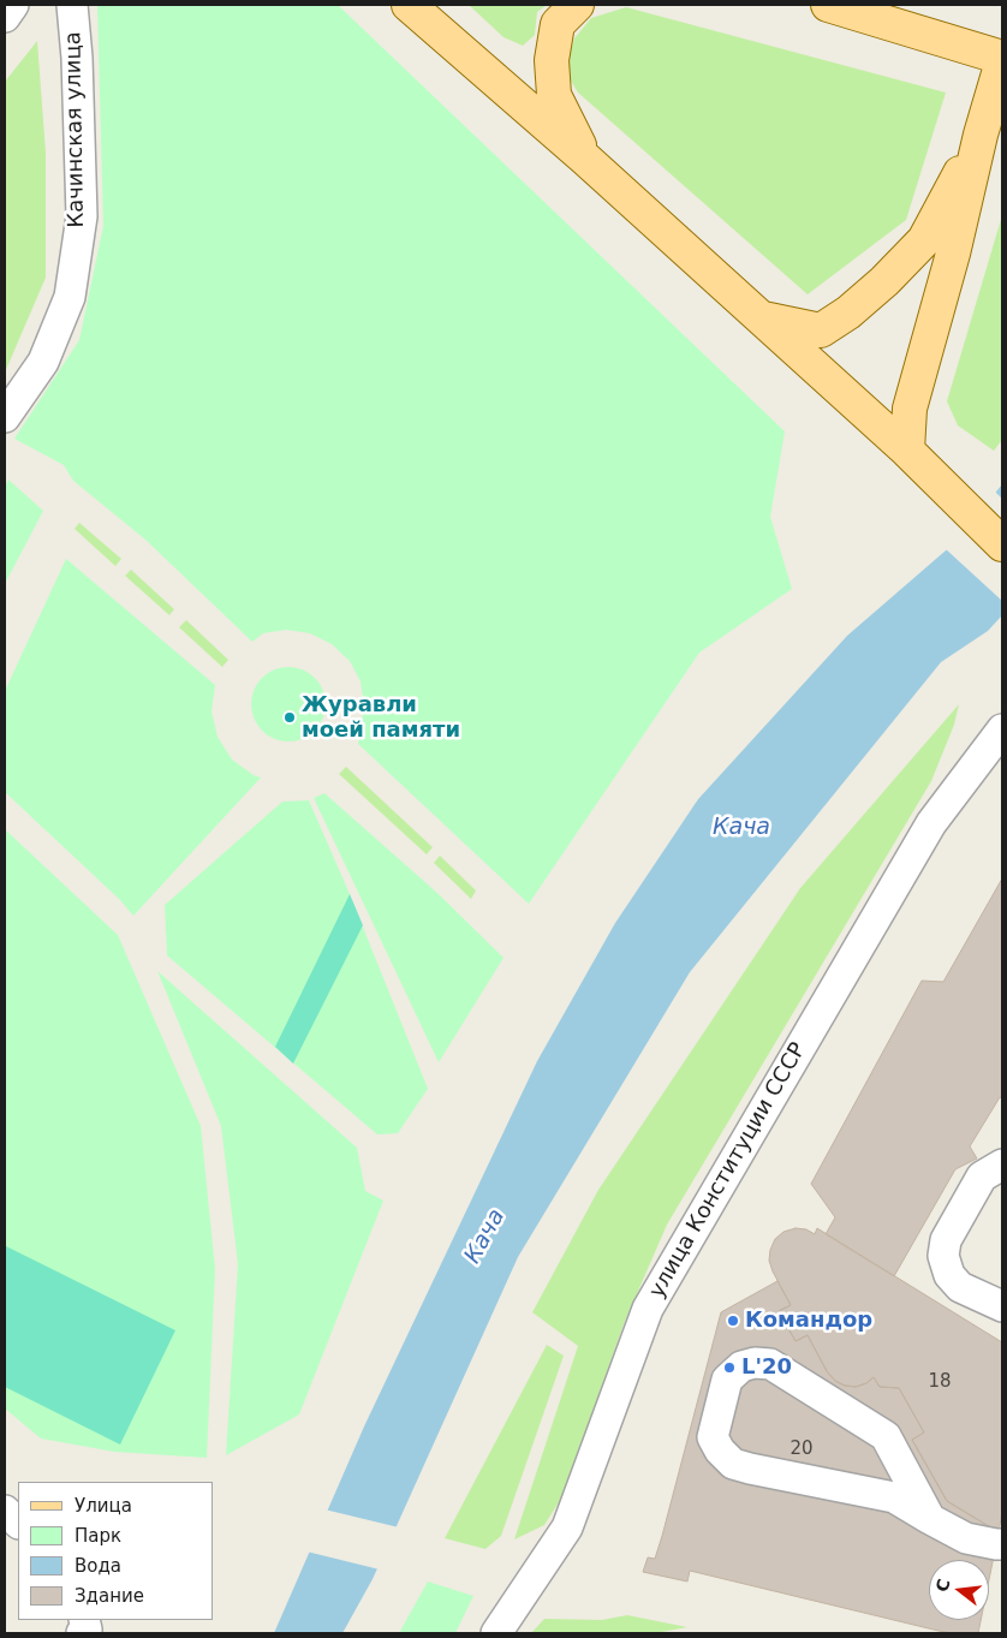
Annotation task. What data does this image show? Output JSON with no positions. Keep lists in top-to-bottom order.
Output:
{
  "streets": {
    "street": ["Качинская улица", "улица Конституции СССР"]
  },
  "water": ["Кача"],
  "places": ["Журавли моей памяти", "Командор", "L'20"],
  "house_numbers": ["18", "20"],
  "legend": [
    "Улица",
    "Парк",
    "Вода",
    "Здание"
  ],
  "north": "left"
}
